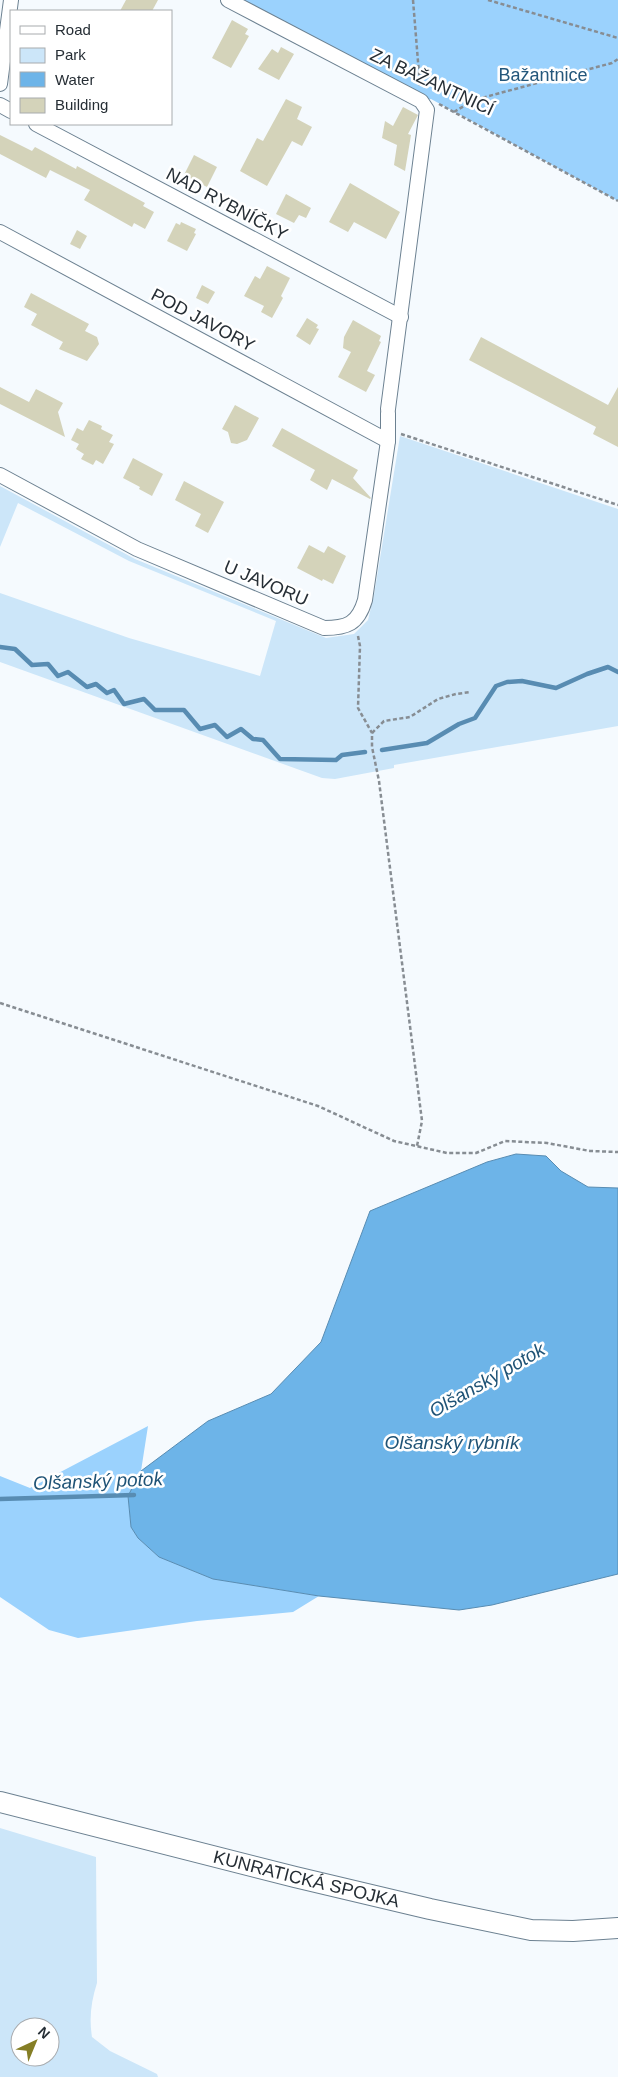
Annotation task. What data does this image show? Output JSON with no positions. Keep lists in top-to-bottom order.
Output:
{
  "streets": {
    "main road": ["KUNRATICKÁ SPOJKA"],
    "street": [
      "ZA BAŽANTNICÍ",
      "NAD RYBNÍČKY",
      "POD JAVORY",
      "U JAVORU"
    ]
  },
  "water": ["Olšanský potok", "Olšanský rybník"],
  "parks": ["Bažantnice"],
  "legend": [
    "Road",
    "Park",
    "Water",
    "Building"
  ],
  "north": "top right"
}
